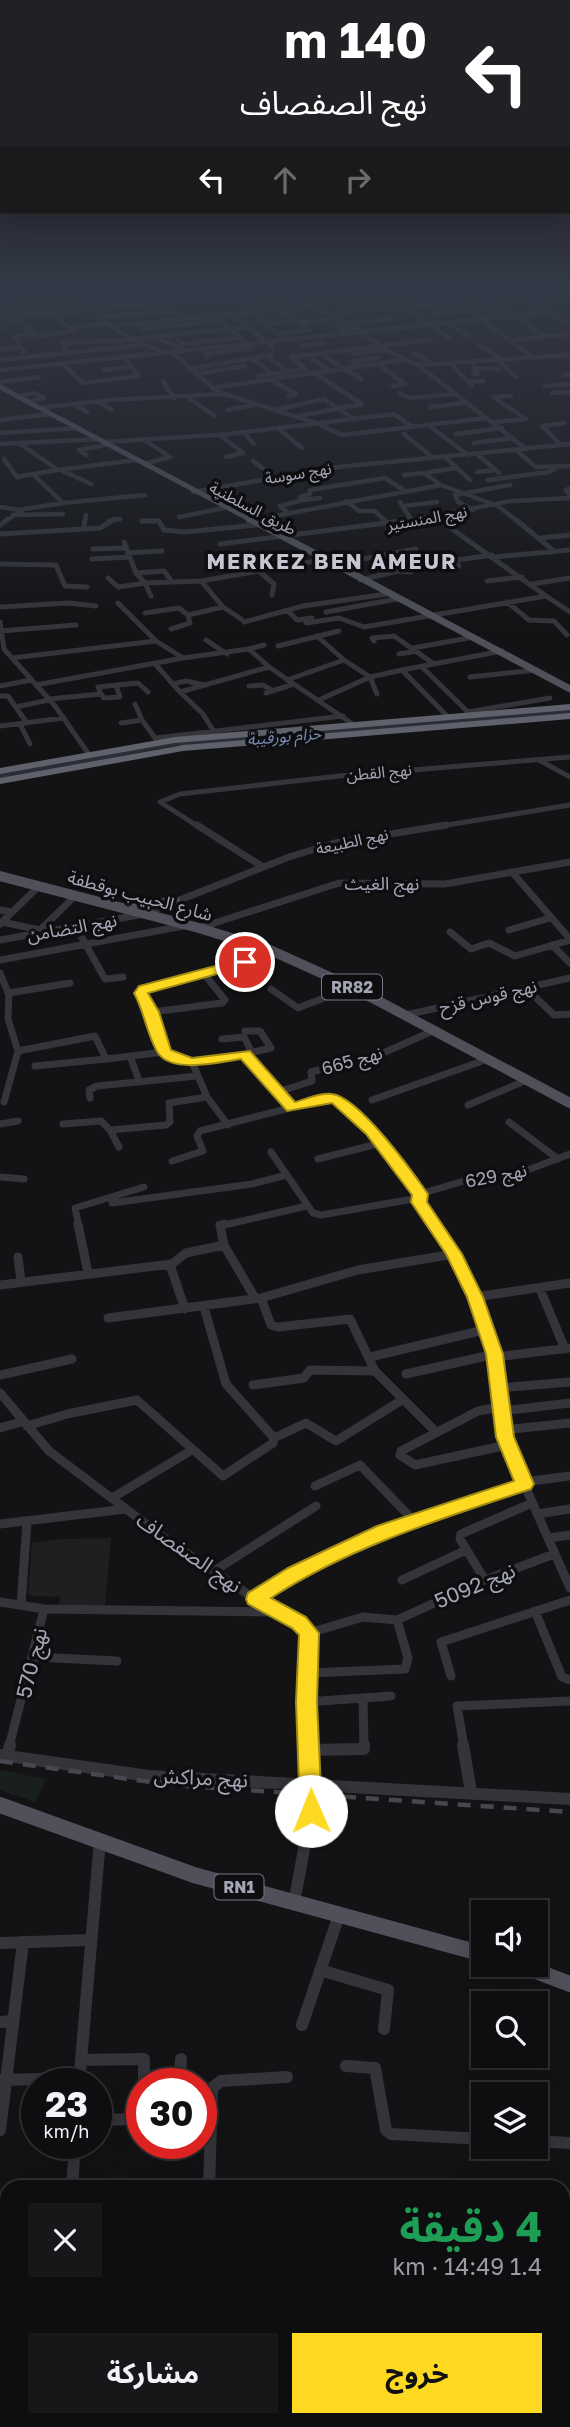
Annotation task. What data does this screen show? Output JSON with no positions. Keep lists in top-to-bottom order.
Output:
{
  "streets": {
    "main road": [
      "طريق السلطنية",
      "شارع الحبيب بوقطفة",
      "RR82",
      "RN1"
    ],
    "street": [
      "نهج سوسة",
      "نهج المنستير",
      "نهج القطن",
      "نهج الطبيعة",
      "نهج الغيث",
      "نهج التضامن",
      "نهج قوس قزح",
      "نهج 665",
      "نهج 629",
      "نهج الصفصاف",
      "نهج 5092",
      "نهج 570",
      "نهج مراكش"
    ]
  },
  "crossings": [
    ["نهج سوسة", "طريق السلطنية"],
    ["طريق السلطنية", "نهج المنستير"],
    ["نهج القطن", "نهج الطبيعة"],
    ["نهج الطبيعة", "شارع الحبيب بوقطفة"],
    ["نهج الطبيعة", "نهج التضامن"],
    ["نهج الغيث", "شارع الحبيب بوقطفة"],
    ["شارع الحبيب بوقطفة", "نهج التضامن"],
    ["شارع الحبيب بوقطفة", "نهج قوس قزح"],
    ["شارع الحبيب بوقطفة", "نهج 665"],
    ["نهج 570", "نهج مراكش"]
  ],
  "districts": ["MERKEZ BEN AMEUR"],
  "water": ["حزام بورقيبة"],
  "page": {
    "turn": ["140 m", "نهج الصفصاف"],
    "speed": "23 km/h",
    "limit": "30",
    "heading": ["4 دقيقة", "1.4 km · 14:49"],
    "buttons": ["خروج", "مشاركة"]
  }
}
